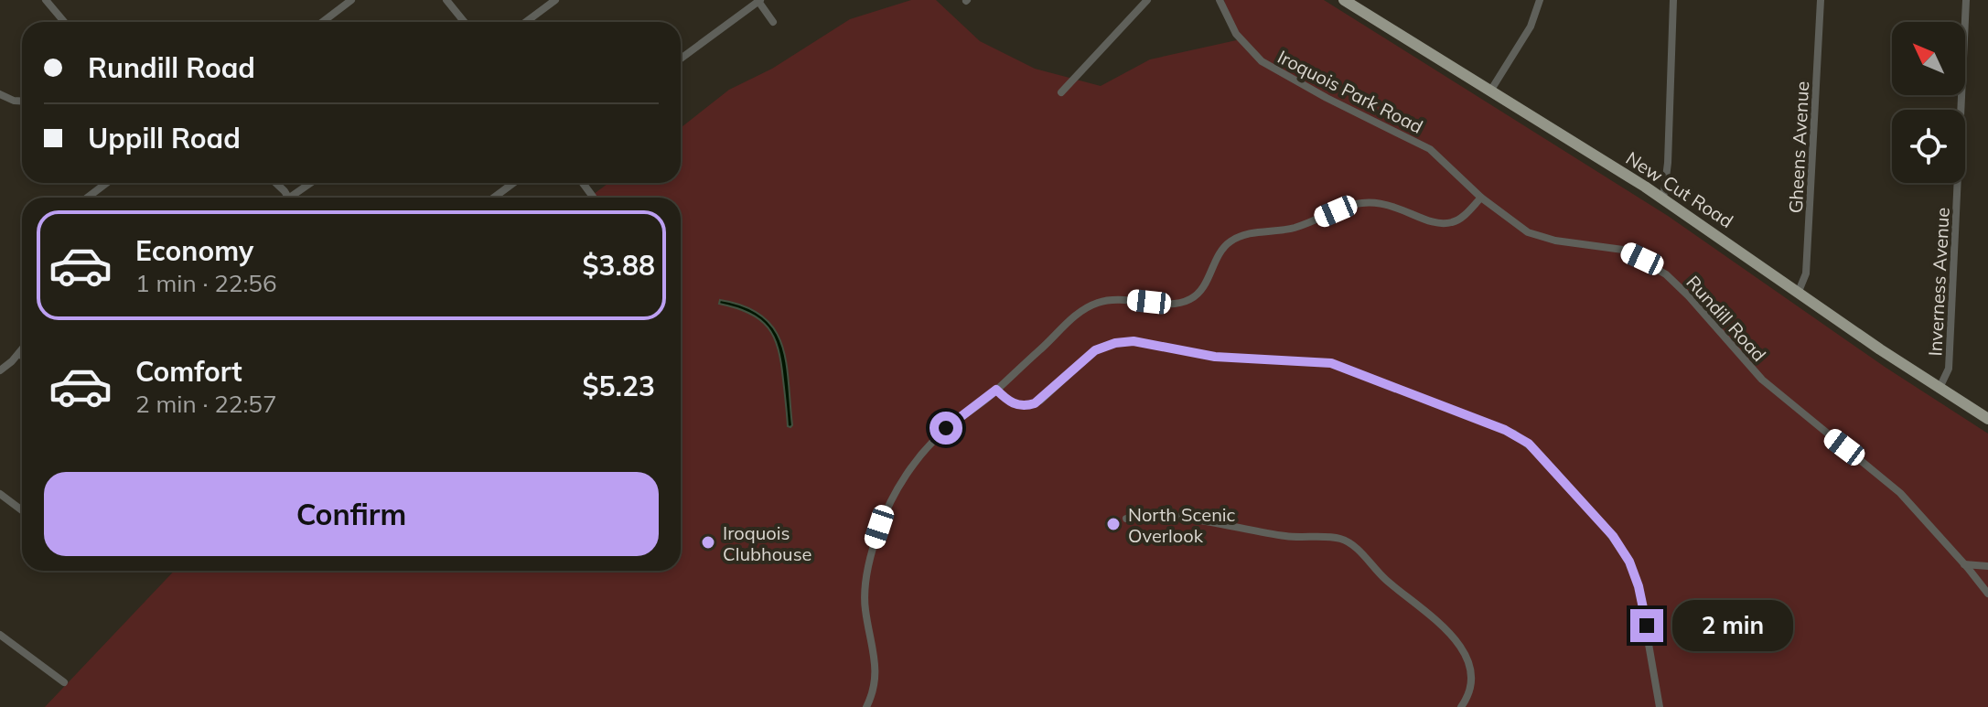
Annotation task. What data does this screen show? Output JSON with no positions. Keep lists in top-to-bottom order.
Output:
{
  "streets": {
    "main road": ["New Cut Road"],
    "street": [
      "Iroquois Park Road",
      "Gheens Avenue",
      "Inverness Avenue",
      "Rundill Road"
    ]
  },
  "crossings": [
    ["Iroquois Park Road", "Rundill Road"],
    ["Gheens Avenue", "New Cut Road"],
    ["New Cut Road", "Inverness Avenue"]
  ],
  "places": ["North Scenic Overlook", "Iroquois Clubhouse"],
  "north": "top left",
  "page": {
    "banner": ["Rundill Road", "Uppill Road"],
    "list": [
      {
        "name": "Economy",
        "note": "1 min · 22:56",
        "value": "$3.88"
      },
      {
        "name": "Comfort",
        "note": "2 min · 22:57",
        "value": "$5.23"
      }
    ],
    "buttons": "Confirm",
    "bubble": "2 min"
  }
}
